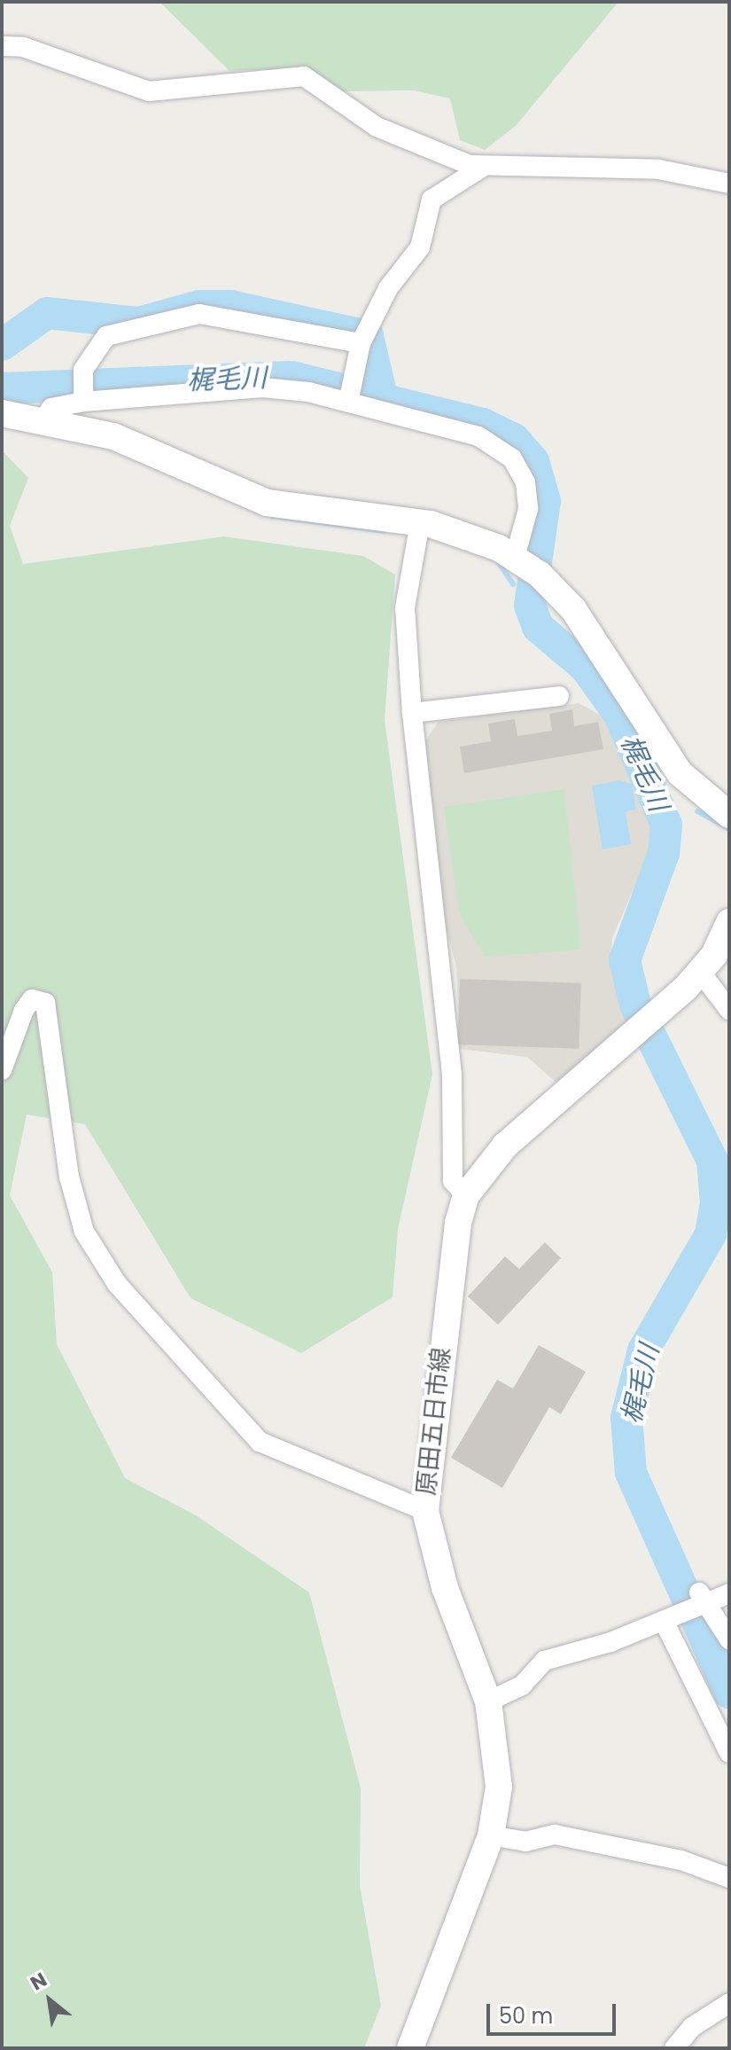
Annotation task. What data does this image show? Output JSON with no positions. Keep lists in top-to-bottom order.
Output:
{
  "streets": {
    "main road": ["原田五日市線"]
  },
  "water": ["梶毛川"],
  "scale_bar": "50 m",
  "north": "top left"
}
